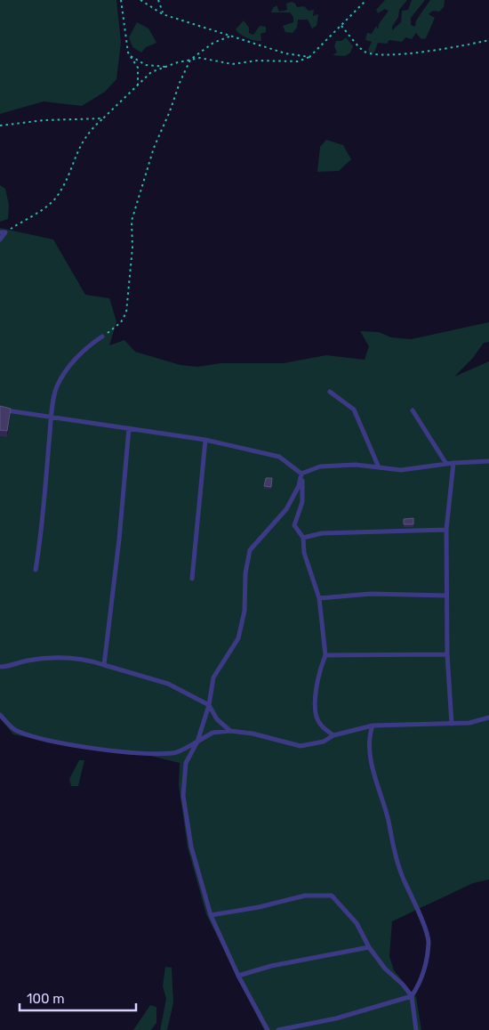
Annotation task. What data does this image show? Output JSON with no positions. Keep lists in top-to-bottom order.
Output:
{
  "scale_bar": "100 m"
}
